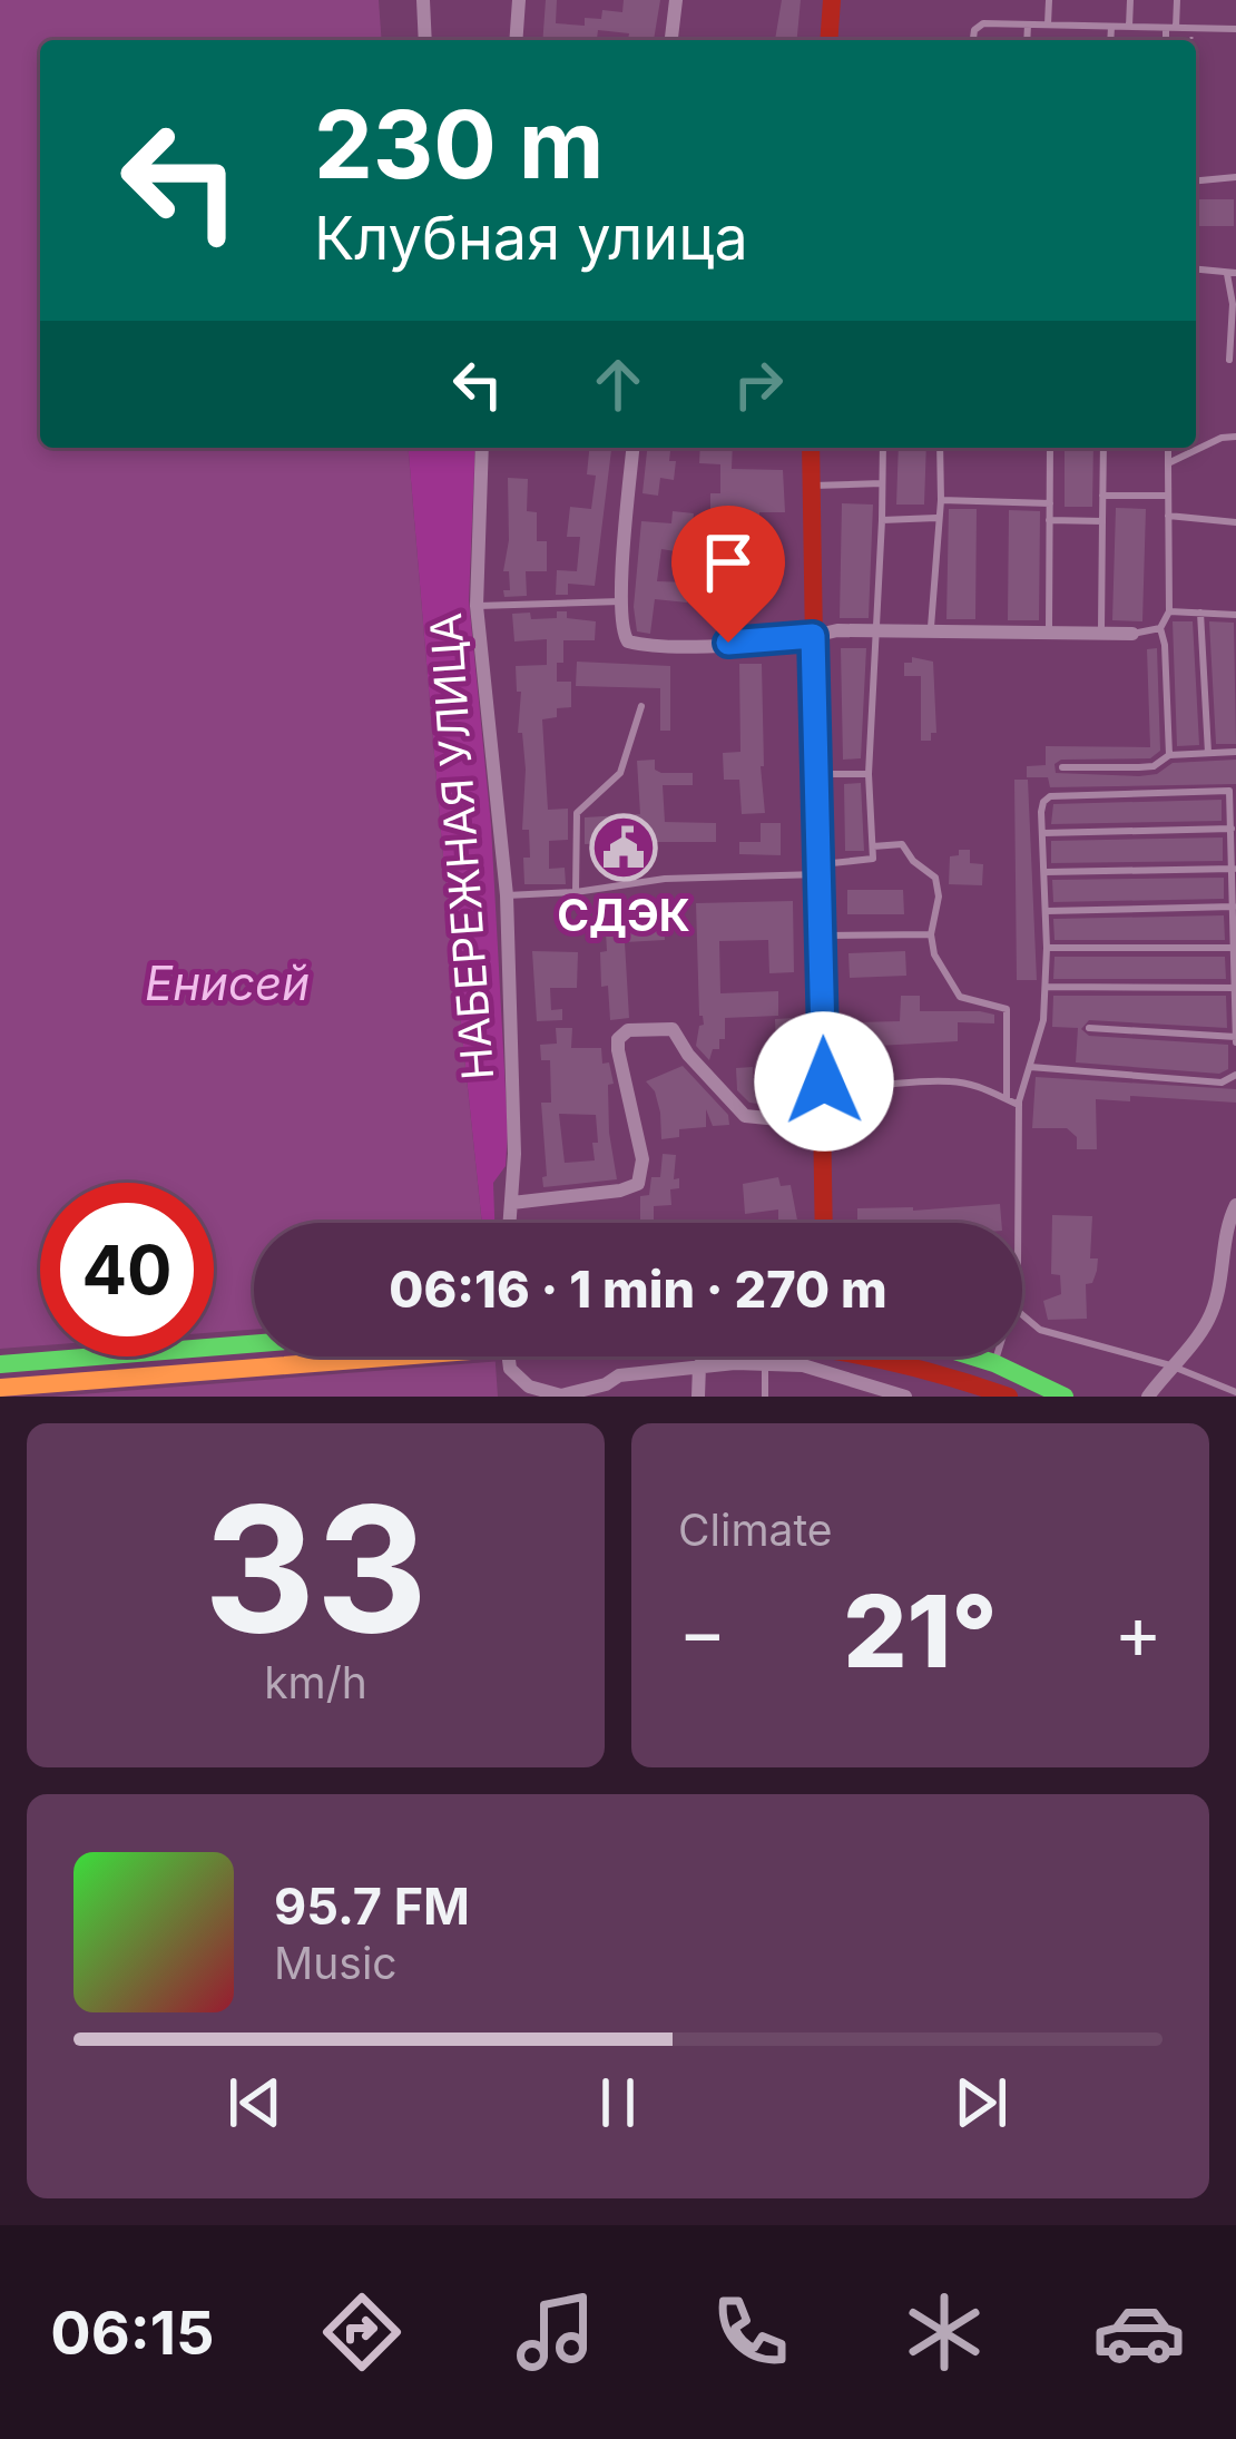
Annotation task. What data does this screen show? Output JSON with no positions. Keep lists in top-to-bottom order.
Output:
{
  "streets": {
    "street": ["НАБЕРЕЖНАЯ УЛИЦА"]
  },
  "water": ["Енисей"],
  "places": {
    "public building": ["СДЭК"]
  },
  "page": {
    "turn": ["230 m", "Клубная улица"],
    "limit": "40",
    "trip": "06:16 · 1 min · 270 m",
    "tile": [
      ["33", "km/h"],
      "Climate"
    ],
    "heat": ["−", "21°", "+"],
    "song": ["95.7 FM", "Music"],
    "tabs": "06:15"
  }
}
